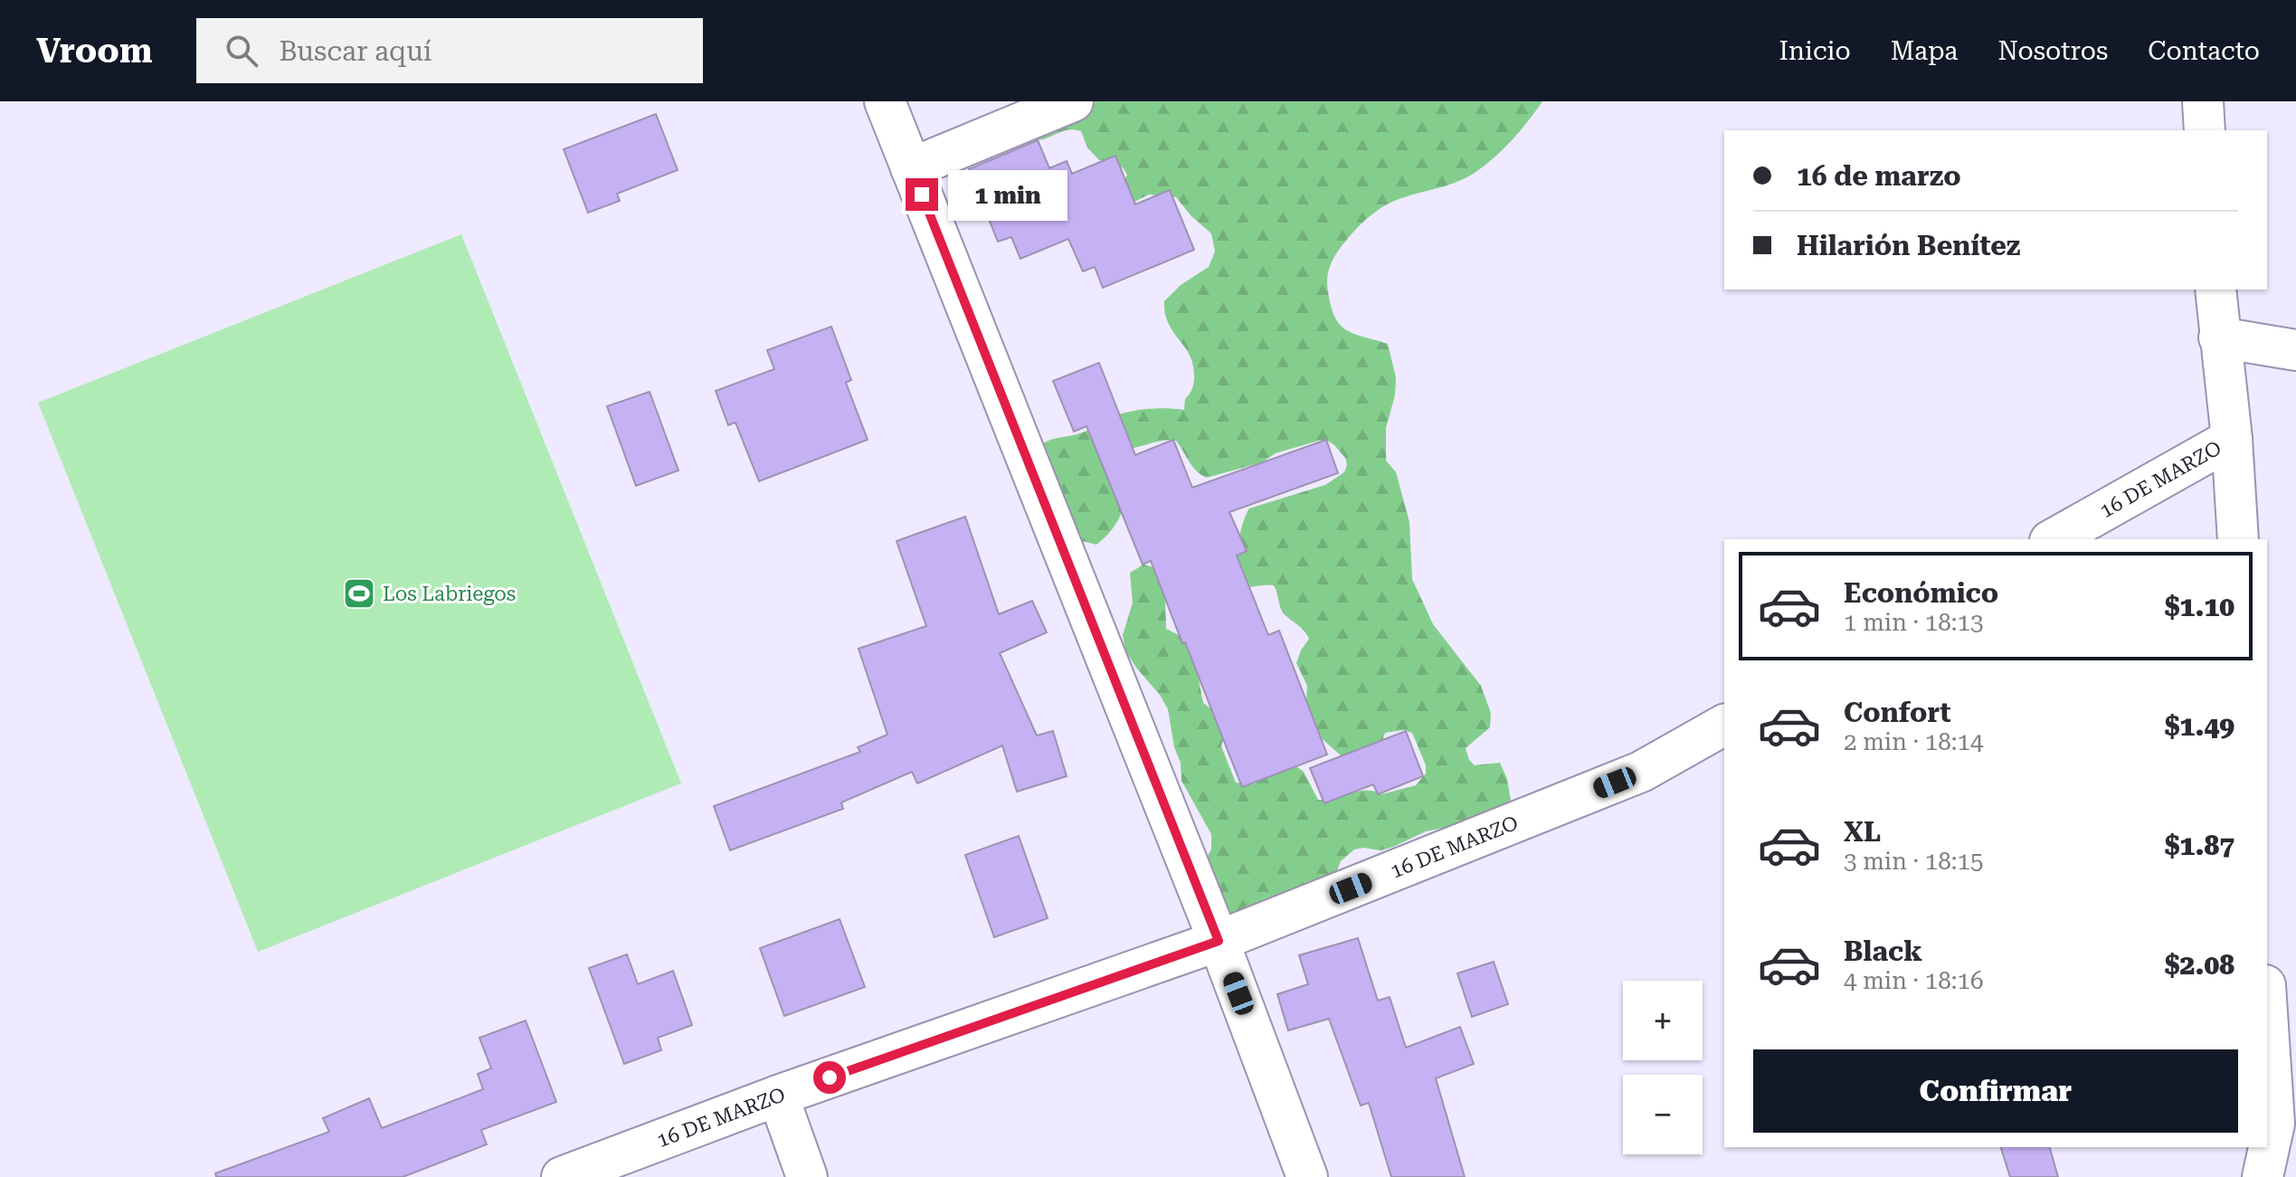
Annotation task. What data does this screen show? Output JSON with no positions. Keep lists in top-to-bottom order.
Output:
{
  "streets": {
    "street": ["16 DE MARZO"]
  },
  "places": {
    "sports": ["Los Labriegos"]
  },
  "page": {
    "header": "Vroom",
    "search": "Buscar aquí",
    "nav": [
      "Inicio",
      "Mapa",
      "Nosotros",
      "Contacto"
    ],
    "banner": ["16 de marzo", "Hilarión Benítez"],
    "bubble": "1 min",
    "list": [
      {
        "name": "Económico",
        "note": "1 min · 18:13",
        "value": "$1.10"
      },
      {
        "name": "Confort",
        "note": "2 min · 18:14",
        "value": "$1.49"
      },
      {
        "name": "XL",
        "note": "3 min · 18:15",
        "value": "$1.87"
      },
      {
        "name": "Black",
        "note": "4 min · 18:16",
        "value": "$2.08"
      }
    ],
    "map_buttons": ["+", "−"],
    "buttons": "Confirmar"
  }
}
